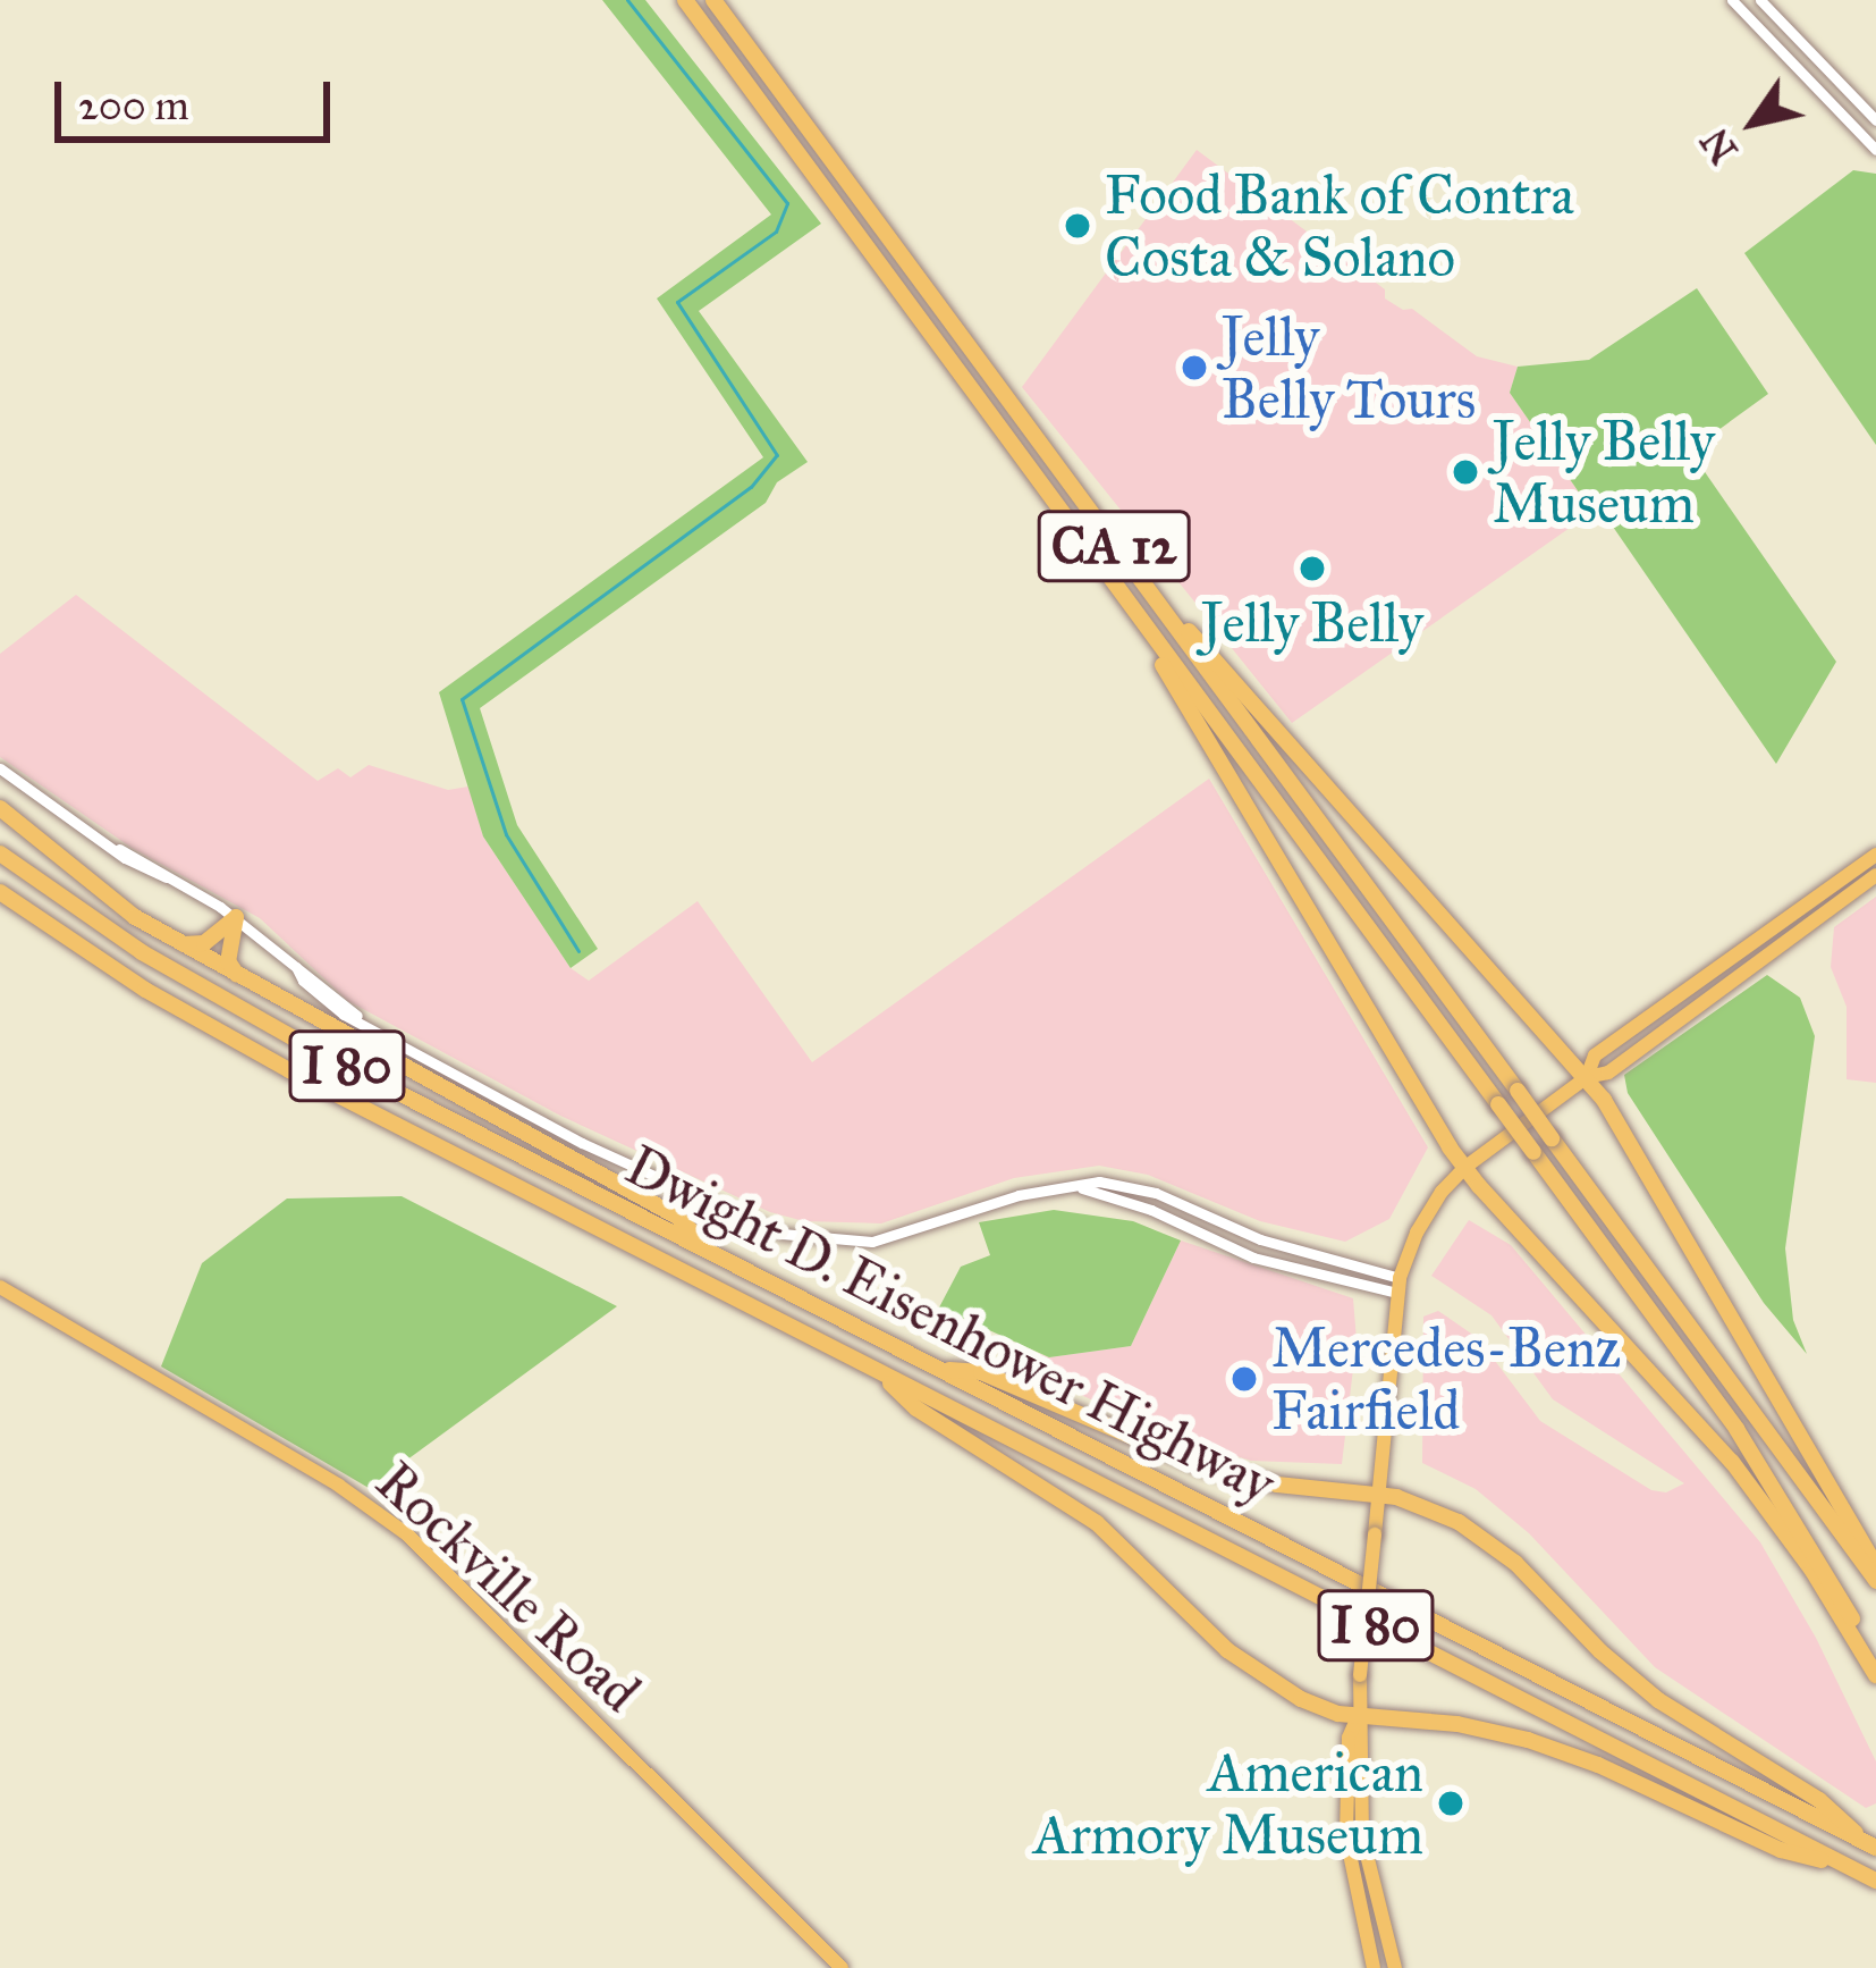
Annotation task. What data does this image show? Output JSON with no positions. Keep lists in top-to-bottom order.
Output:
{
  "streets": {
    "highway": ["CA 12", "I 80", "Dwight D. Eisenhower Highway"],
    "main road": ["Rockville Road"]
  },
  "places": [
    "Food Bank of Contra Costa & Solano",
    "Jelly Belly Tours",
    "Jelly Belly Museum",
    "Jelly Belly",
    "Mercedes-Benz Fairfield",
    "American Armory Museum"
  ],
  "scale_bar": "200 m",
  "north": "bottom left"
}
